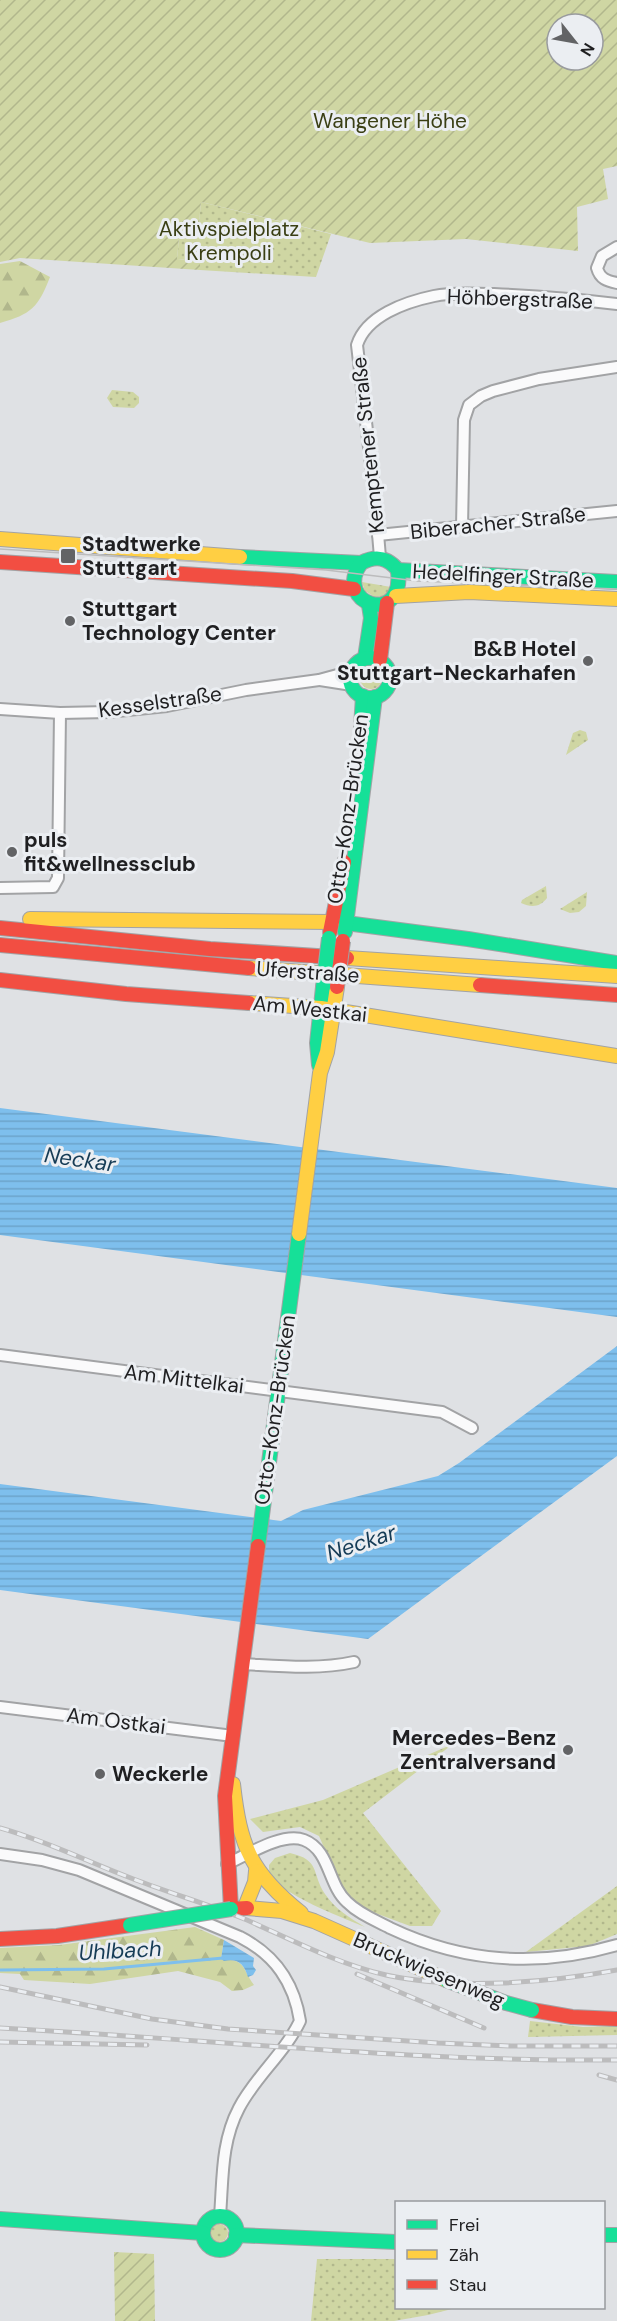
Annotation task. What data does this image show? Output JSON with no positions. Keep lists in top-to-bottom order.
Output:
{
  "streets": {
    "main road": [
      "Hedelfinger Straße",
      "Otto-Konz-Brücken",
      "Uferstraße",
      "Am Westkai",
      "Bruckwiesenweg"
    ],
    "street": [
      "Höhbergstraße",
      "Kemptener Straße",
      "Biberacher Straße",
      "Kesselstraße",
      "Am Mittelkai",
      "Am Ostkai"
    ]
  },
  "crossings": [
    ["Höhbergstraße", "Kemptener Straße"],
    ["Kemptener Straße", "Biberacher Straße"],
    ["Kemptener Straße", "Hedelfinger Straße"],
    ["Kemptener Straße", "Otto-Konz-Brücken"],
    ["Hedelfinger Straße", "Otto-Konz-Brücken"],
    ["Kesselstraße", "Otto-Konz-Brücken"],
    ["Otto-Konz-Brücken", "Am Westkai"],
    ["Otto-Konz-Brücken", "Am Mittelkai"],
    ["Otto-Konz-Brücken", "Am Ostkai"],
    ["Otto-Konz-Brücken", "Bruckwiesenweg"]
  ],
  "water": ["Neckar", "Uhlbach"],
  "parks": ["Wangener Höhe", "Aktivspielplatz Krempoli"],
  "places": {
    "transit": ["Stadtwerke Stuttgart"],
    "other": [
      "Stuttgart Technology Center",
      "B&B Hotel Stuttgart-Neckarhafen",
      "puls fit&wellnessclub",
      "Mercedes-Benz Zentralversand",
      "Weckerle"
    ]
  },
  "legend": ["Frei", "Zäh", "Stau"],
  "north": "bottom right"
}
